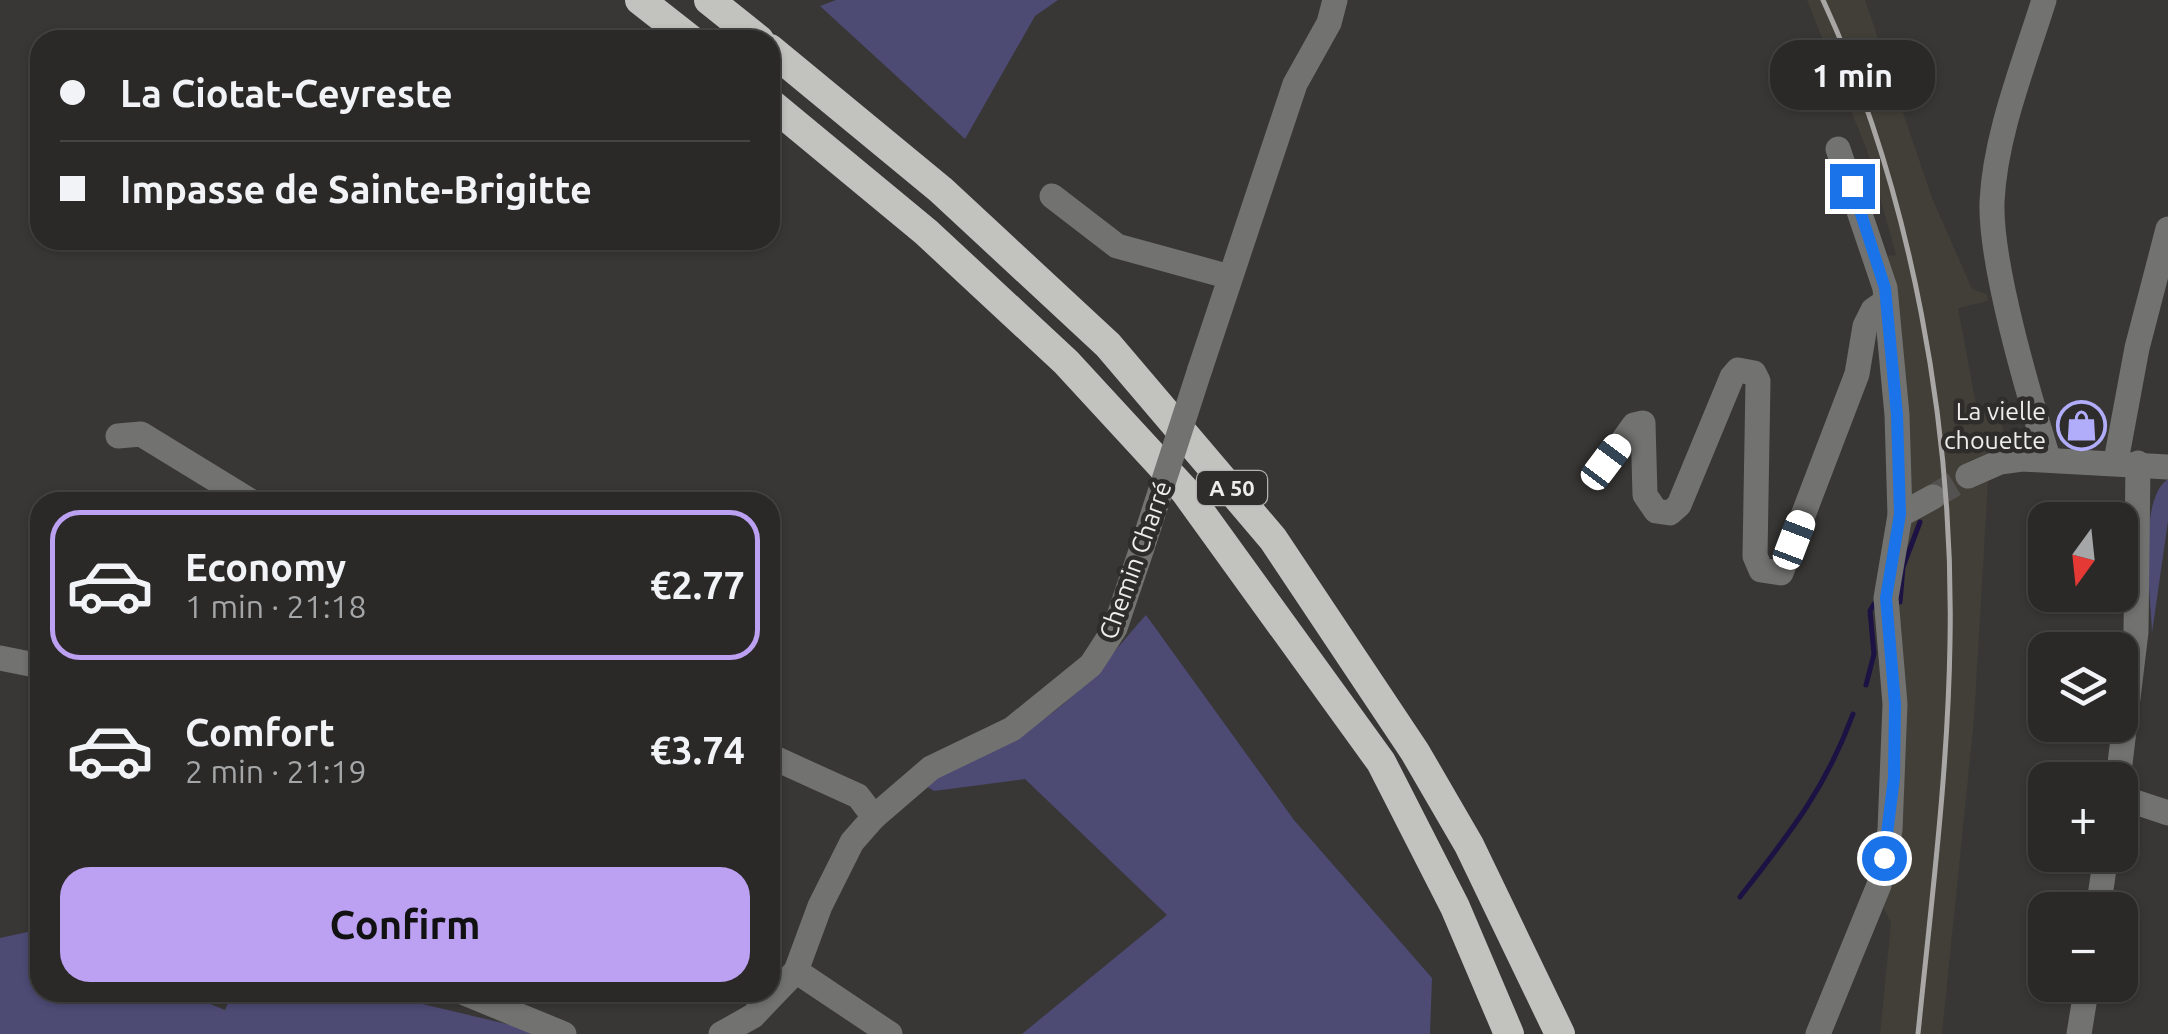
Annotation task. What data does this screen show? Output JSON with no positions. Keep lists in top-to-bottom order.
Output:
{
  "streets": {
    "highway": ["A 50"],
    "street": ["Chemin Charré"]
  },
  "places": {
    "shop": ["La vielle chouette"]
  },
  "north": "bottom",
  "page": {
    "banner": ["La Ciotat-Ceyreste", "Impasse de Sainte-Brigitte"],
    "bubble": "1 min",
    "map_buttons": ["+", "−"],
    "list": [
      {
        "name": "Economy",
        "note": "1 min · 21:18",
        "value": "€2.77"
      },
      {
        "name": "Comfort",
        "note": "2 min · 21:19",
        "value": "€3.74"
      }
    ],
    "buttons": "Confirm"
  }
}
